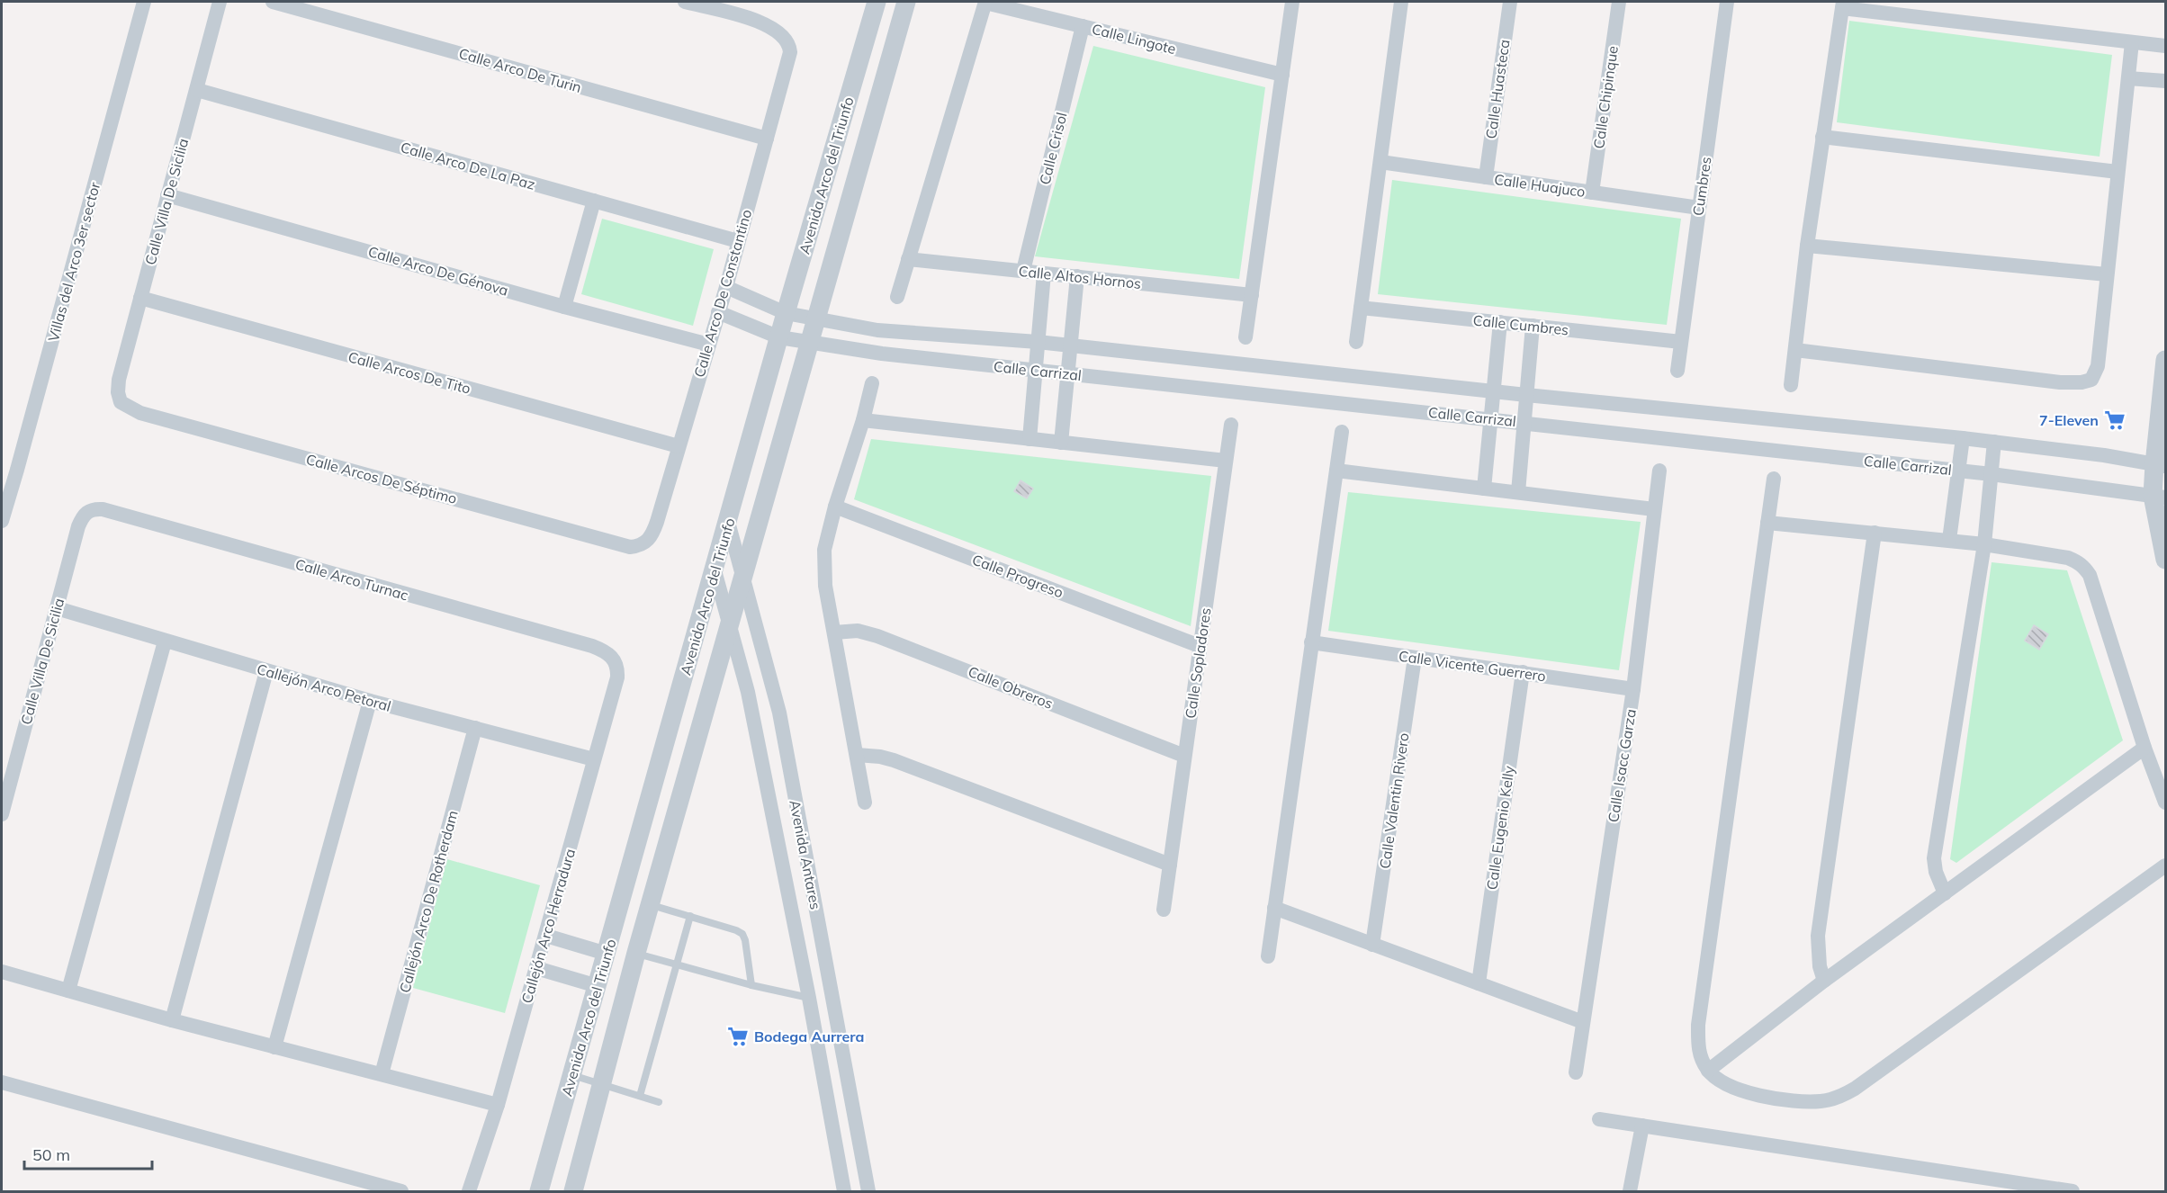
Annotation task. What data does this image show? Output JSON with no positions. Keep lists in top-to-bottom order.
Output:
{
  "streets": {
    "street": [
      "Calle Lingote",
      "Calle Arco De Turin",
      "Calle Huasteca",
      "Calle Chipinque",
      "Calle Crisol",
      "Calle Arco De La Paz",
      "Avenida Arco del Triunfo",
      "Calle Huajuco",
      "Cumbres",
      "Calle Villa De Sicilia",
      "Villas del Arco 3er sector",
      "Calle Arco De Génova",
      "Calle Altos Hornos",
      "Calle Arco De Constantino",
      "Calle Cumbres",
      "Calle Carrizal",
      "Calle Arcos De Tito",
      "Calle Arcos De Séptimo",
      "Calle Progreso",
      "Calle Arco Turnac",
      "Calle Sopladores",
      "Calle Vicente Guerrero",
      "Callejón Arco Petoral",
      "Calle Obreros",
      "Calle Isacc Garza",
      "Calle Valentin Rivero",
      "Calle Eugenio Kelly",
      "Avenida Antares",
      "Callejón Arco De Rotherdam",
      "Callejón Arco Herradura"
    ]
  },
  "crossings": [
    ["Calle Lingote", "Calle Crisol"],
    ["Calle Arco De Turin", "Calle Arco De Constantino"],
    ["Calle Huasteca", "Calle Huajuco"],
    ["Calle Chipinque", "Calle Huajuco"],
    ["Calle Crisol", "Calle Altos Hornos"],
    ["Calle Arco De La Paz", "Calle Villa De Sicilia"],
    ["Calle Arco De La Paz", "Calle Arco De Constantino"],
    ["Avenida Arco del Triunfo", "Calle Carrizal"],
    ["Avenida Arco del Triunfo", "Avenida Antares"],
    ["Calle Huajuco", "Cumbres"],
    ["Cumbres", "Calle Cumbres"],
    ["Calle Villa De Sicilia", "Calle Arco De Génova"],
    ["Calle Villa De Sicilia", "Calle Arcos De Tito"],
    ["Calle Villa De Sicilia", "Calle Arcos De Séptimo"],
    ["Calle Villa De Sicilia", "Calle Arco Turnac"],
    ["Calle Villa De Sicilia", "Callejón Arco Petoral"],
    ["Calle Arco De Génova", "Calle Arco De Constantino"],
    ["Calle Arco De Constantino", "Calle Carrizal"],
    ["Calle Arco De Constantino", "Calle Arcos De Tito"],
    ["Calle Arco De Constantino", "Calle Arcos De Séptimo"],
    ["Calle Progreso", "Calle Sopladores"],
    ["Calle Arco Turnac", "Callejón Arco Herradura"],
    ["Calle Sopladores", "Calle Obreros"],
    ["Calle Vicente Guerrero", "Calle Isacc Garza"],
    ["Calle Vicente Guerrero", "Calle Valentin Rivero"],
    ["Calle Vicente Guerrero", "Calle Eugenio Kelly"],
    ["Callejón Arco Petoral", "Callejón Arco De Rotherdam"],
    ["Callejón Arco Petoral", "Callejón Arco Herradura"]
  ],
  "places": {
    "supermarket": ["7-Eleven", "Bodega Aurrera"]
  },
  "scale_bar": "50 m"
}
